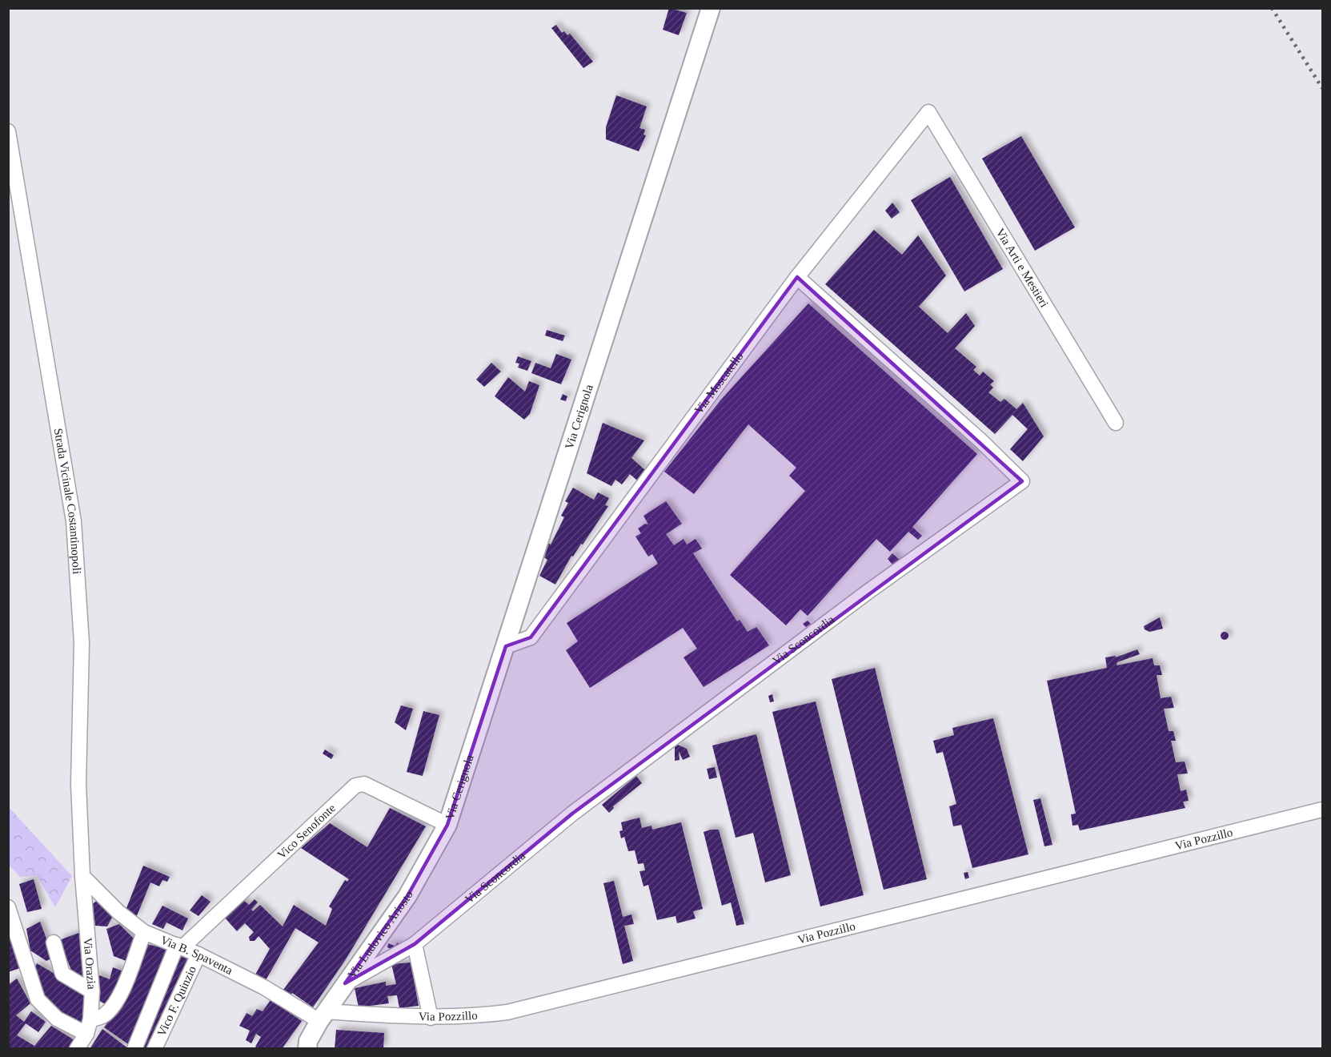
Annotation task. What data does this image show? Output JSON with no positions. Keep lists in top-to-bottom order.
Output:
{
  "streets": {
    "street": [
      "Via Arti e Mestieri",
      "Via Moscatello",
      "Via Cerignola",
      "Strada Vicinale Costantinopoli",
      "Via Sconcordia",
      "Vico Senofonte",
      "Via Pozzillo",
      "Via Ludovico Ariosto",
      "Via B. Spaventa",
      "Via Orazia",
      "Vico F. Quinzio"
    ]
  },
  "crossings": [
    ["Via Arti e Mestieri", "Via Moscatello"],
    ["Via Moscatello", "Via Cerignola"],
    ["Via Moscatello", "Via Sconcordia"],
    ["Via Cerignola", "Vico Senofonte"],
    ["Via Cerignola", "Via Ludovico Ariosto"],
    ["Strada Vicinale Costantinopoli", "Via B. Spaventa"],
    ["Strada Vicinale Costantinopoli", "Via Orazia"],
    ["Via Sconcordia", "Via Ludovico Ariosto"],
    ["Vico Senofonte", "Via Ludovico Ariosto"],
    ["Vico Senofonte", "Via B. Spaventa"],
    ["Via Pozzillo", "Via Ludovico Ariosto"],
    ["Via Pozzillo", "Via B. Spaventa"],
    ["Via Ludovico Ariosto", "Via B. Spaventa"],
    ["Via B. Spaventa", "Via Orazia"],
    ["Via B. Spaventa", "Vico F. Quinzio"]
  ]
}
